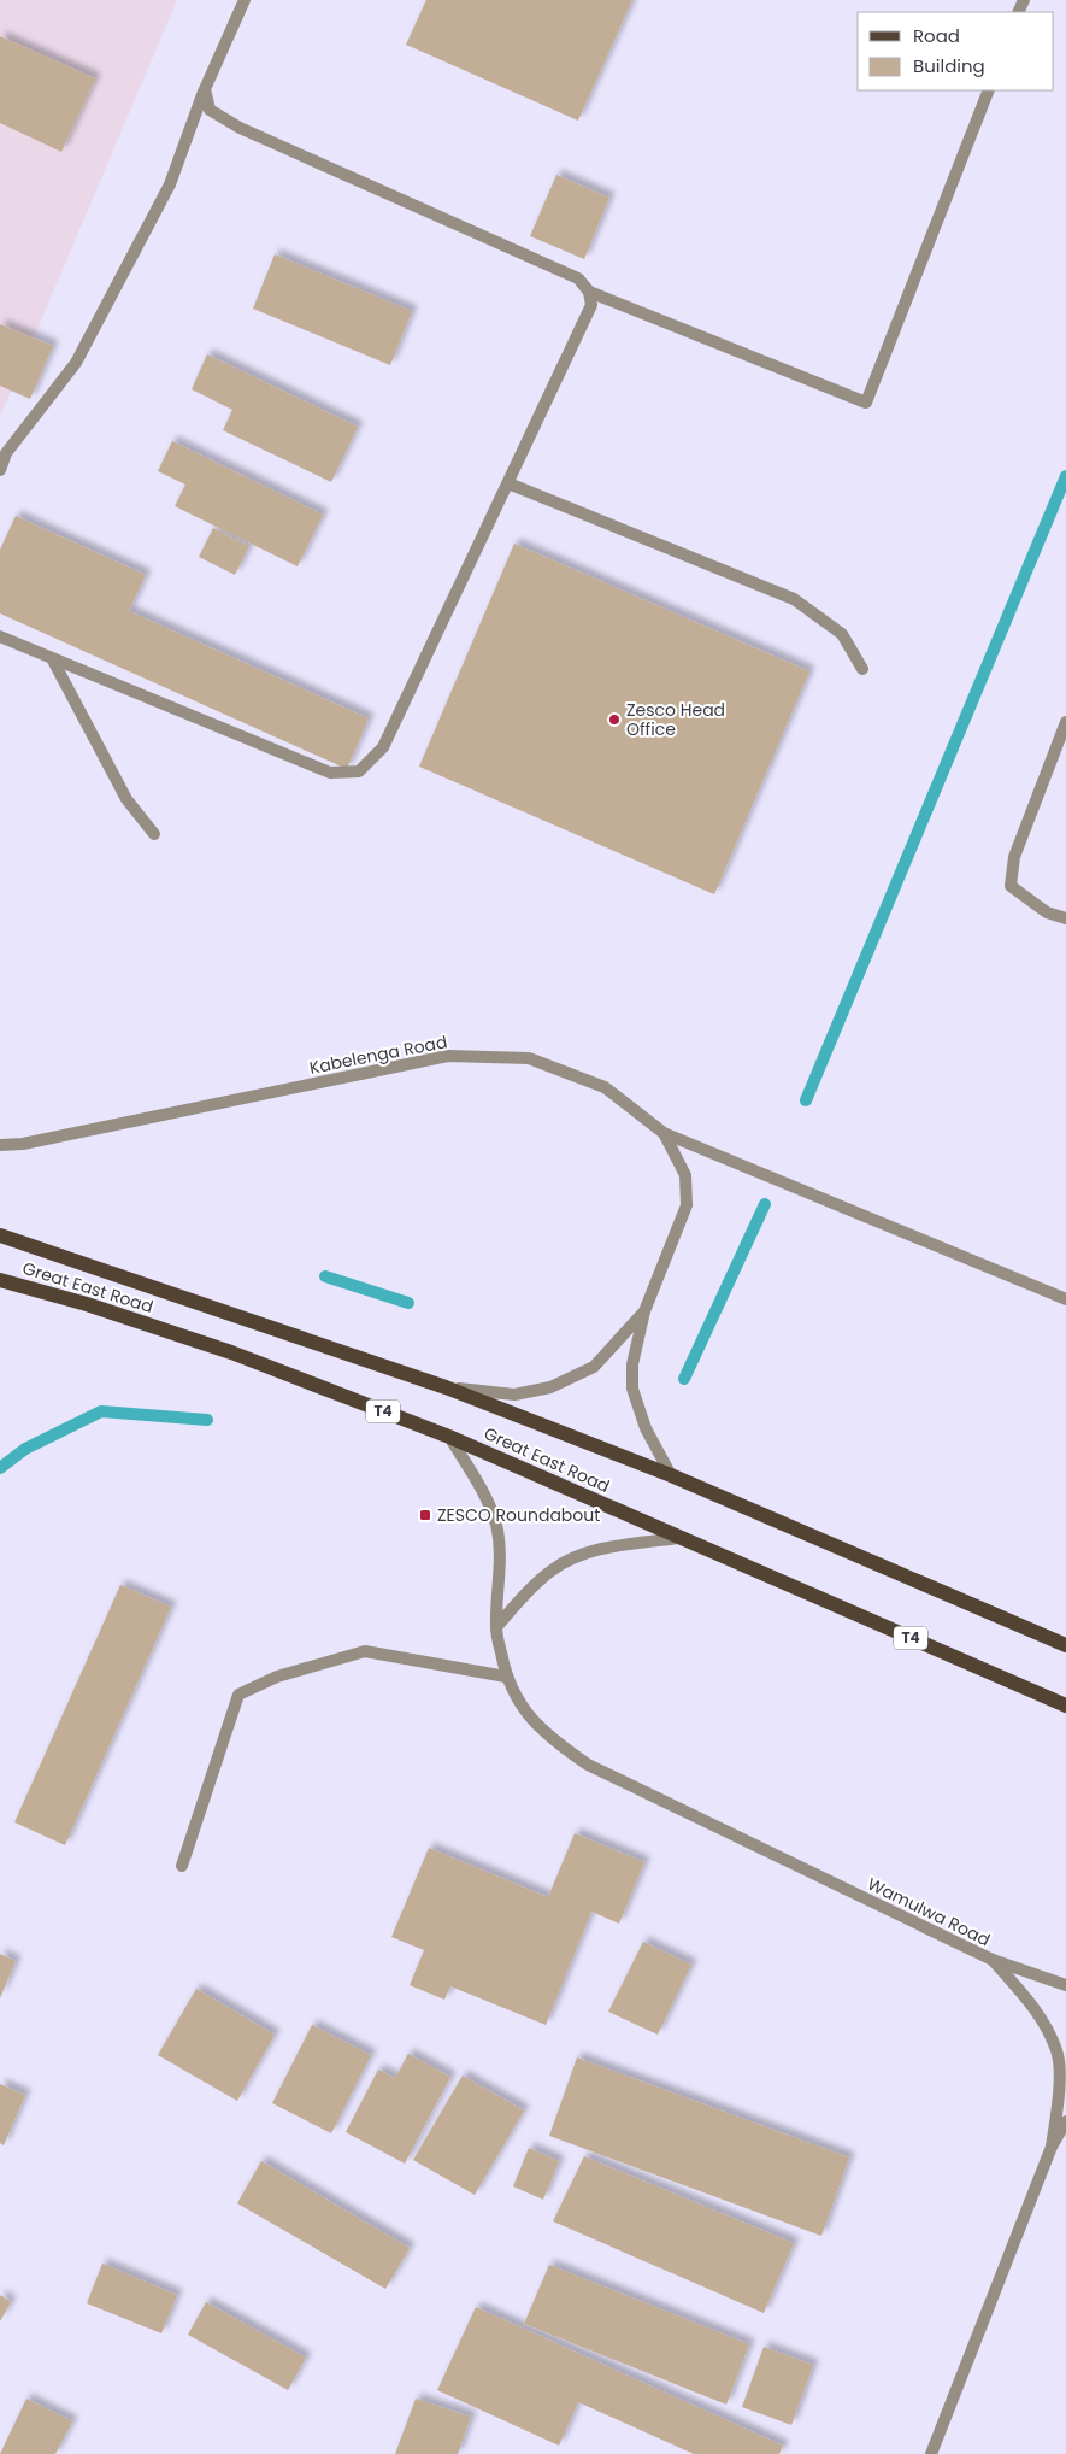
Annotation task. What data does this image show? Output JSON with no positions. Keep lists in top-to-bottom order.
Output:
{
  "streets": {
    "main road": ["Great East Road", "T4"],
    "street": ["Kabelenga Road", "Wamulwa Road"]
  },
  "crossings": [
    ["Kabelenga Road", "Great East Road"],
    ["Great East Road", "Wamulwa Road"]
  ],
  "places": {
    "other": ["Zesco Head Office"],
    "transit": ["ZESCO Roundabout"]
  },
  "legend": ["Road", "Building"]
}
